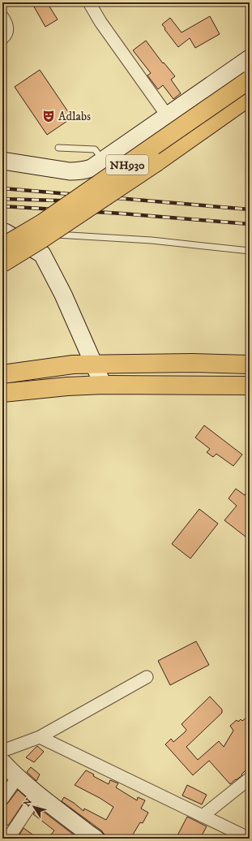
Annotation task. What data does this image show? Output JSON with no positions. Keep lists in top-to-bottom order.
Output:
{
  "streets": {
    "main road": ["NH930"]
  },
  "places": {
    "theatre": ["Adlabs"]
  },
  "north": "top left"
}
